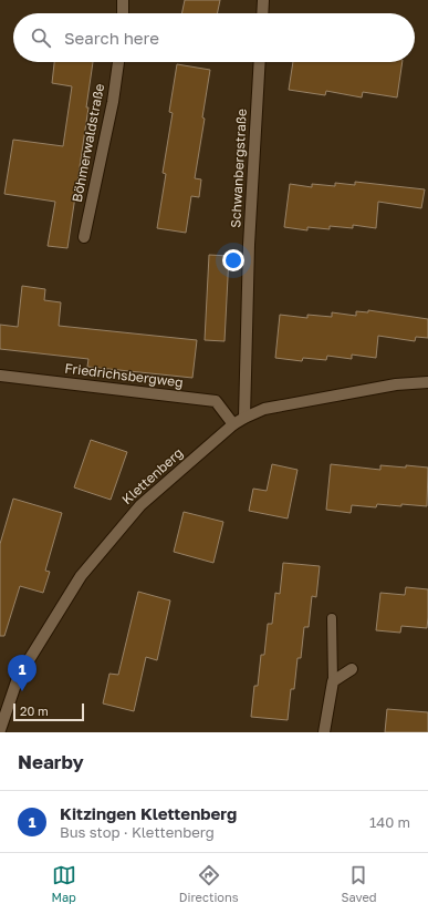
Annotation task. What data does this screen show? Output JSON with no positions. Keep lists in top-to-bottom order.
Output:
{
  "streets": {
    "street": [
      "Böhmerwaldstraße",
      "Schwanbergstraße",
      "Friedrichsbergweg",
      "Klettenberg"
    ]
  },
  "crossings": [
    ["Schwanbergstraße", "Klettenberg"],
    ["Friedrichsbergweg", "Klettenberg"]
  ],
  "scale_bar": "20 m",
  "page": {
    "search": "Search here",
    "pins": "1",
    "scale": "20 m",
    "heading": "Nearby",
    "list": [
      {
        "mark": "1",
        "name": "Kitzingen Klettenberg",
        "note": "Bus stop · Klettenberg",
        "value": "140 m"
      }
    ],
    "nav": ["Map", "Directions", "Saved"]
  }
}
